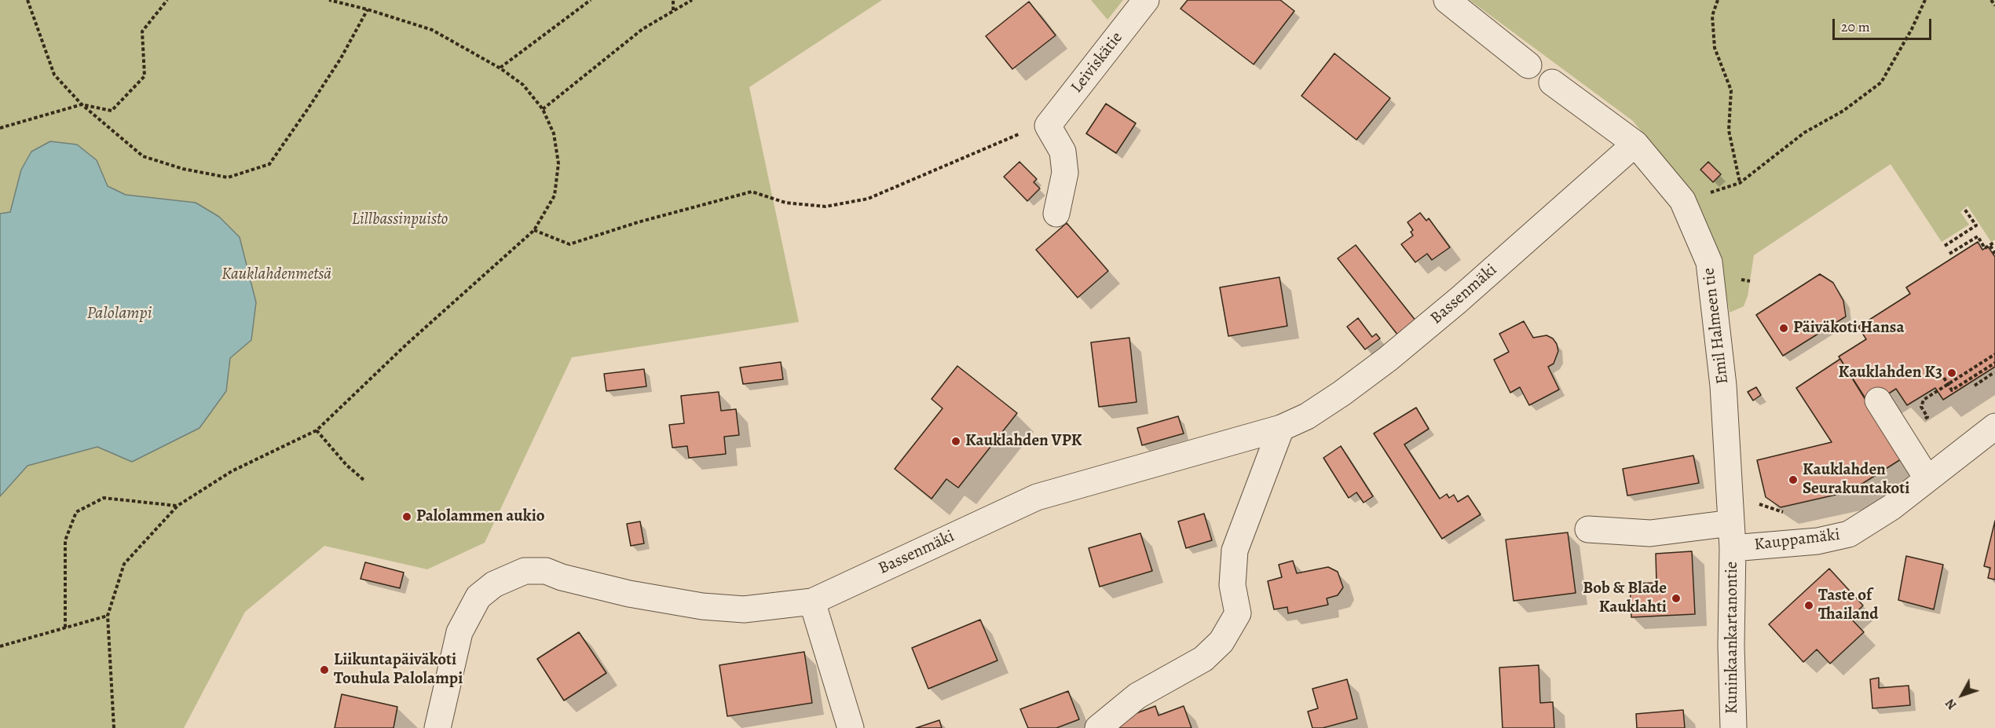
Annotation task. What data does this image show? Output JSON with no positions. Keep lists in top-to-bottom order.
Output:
{
  "streets": {
    "street": [
      "Leiviskätie",
      "Bassenmäki",
      "Emil Halmeen tie",
      "Kauppamäki",
      "Kuninkaankartanontie"
    ]
  },
  "crossings": [
    ["Bassenmäki", "Emil Halmeen tie"],
    ["Emil Halmeen tie", "Kauppamäki"],
    ["Emil Halmeen tie", "Kuninkaankartanontie"],
    ["Kauppamäki", "Kuninkaankartanontie"]
  ],
  "water": ["Palolampi"],
  "parks": ["Lillbassinpuisto", "Kauklahdenmetsä"],
  "places": [
    "Päiväkoti Hansa",
    "Kauklahden K3",
    "Kauklahden VPK",
    "Kauklahden Seurakuntakoti",
    "Palolammen aukio",
    "Bob & Blade Kauklahti",
    "Taste of Thailand",
    "Liikuntapäiväkoti Touhula Palolampi"
  ],
  "scale_bar": "20 m",
  "north": "bottom left"
}
